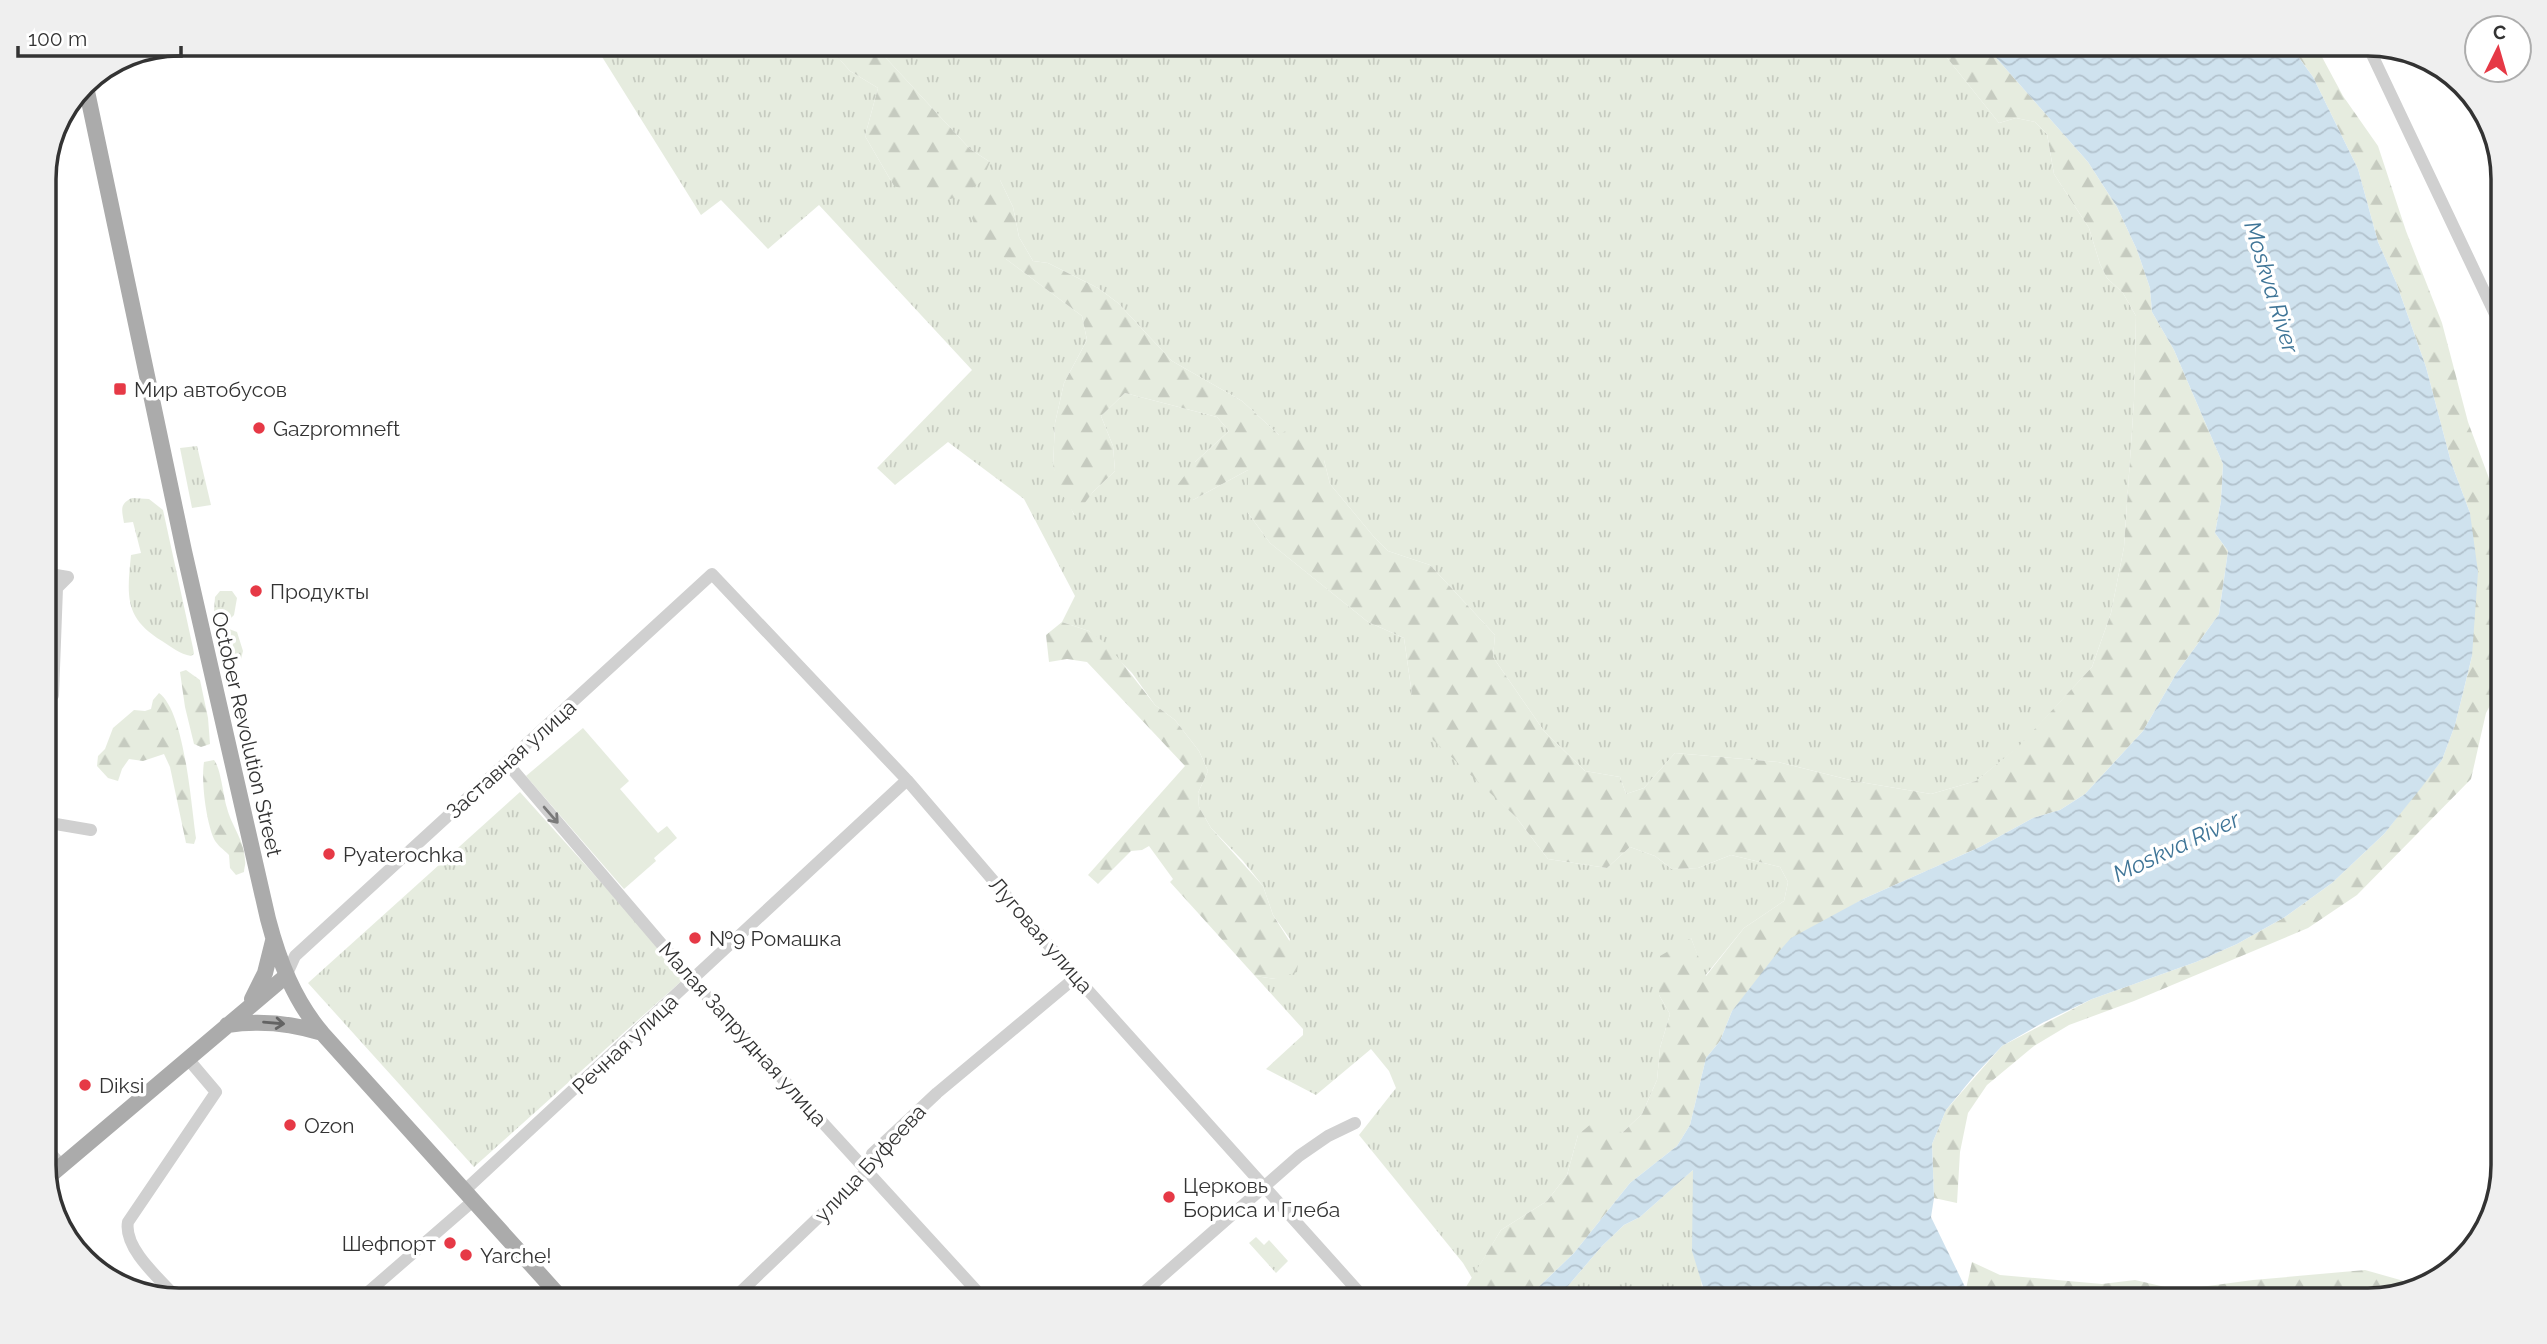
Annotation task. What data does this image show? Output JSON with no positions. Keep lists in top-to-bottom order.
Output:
{
  "streets": {
    "main road": ["October Revolution Street"],
    "street": [
      "Заставная улица",
      "Луговая улица",
      "Малая Запрудная улица",
      "Речная улица",
      "улица Буфеева"
    ]
  },
  "crossings": [
    ["October Revolution Street", "Заставная улица"],
    ["October Revolution Street", "Речная улица"],
    ["Заставная улица", "Луговая улица"],
    ["Заставная улица", "Малая Запрудная улица"],
    ["Луговая улица", "Речная улица"],
    ["Луговая улица", "улица Буфеева"],
    ["Малая Запрудная улица", "Речная улица"],
    ["Малая Запрудная улица", "улица Буфеева"]
  ],
  "one_way": ["Малая Запрудная улица"],
  "water": ["Moskva River"],
  "places": {
    "transit": ["Мир автобусов"],
    "other": [
      "Gazpromneft",
      "Продукты",
      "Pyaterochka",
      "№9 Ромашка",
      "Diksi",
      "Ozon",
      "Церковь Бориса и Глеба",
      "Шефпорт",
      "Yarche!"
    ]
  },
  "scale_bar": "100 m",
  "north": "top"
}
